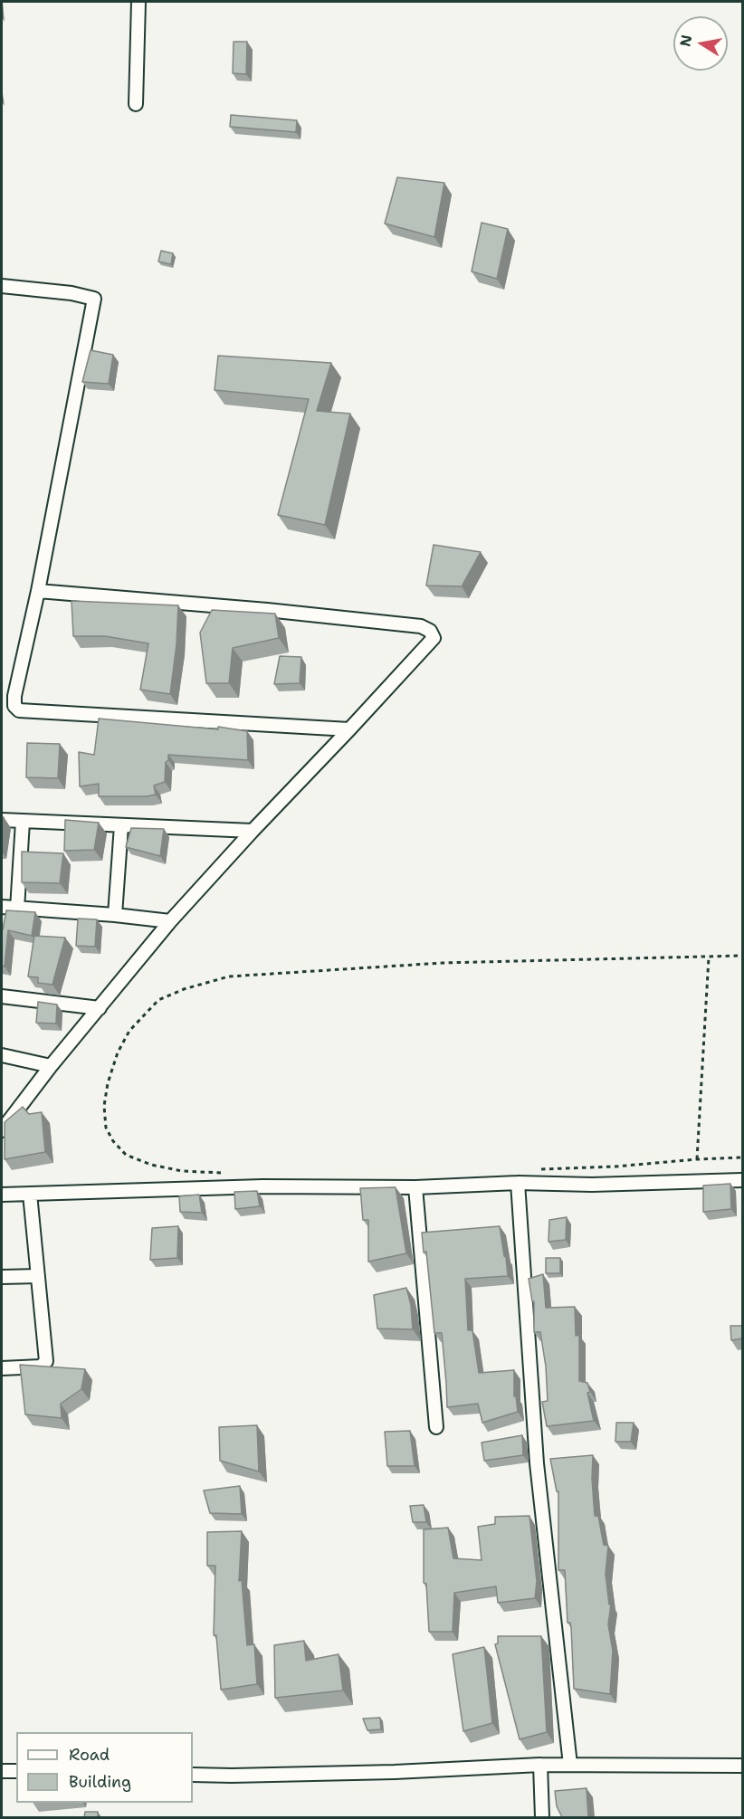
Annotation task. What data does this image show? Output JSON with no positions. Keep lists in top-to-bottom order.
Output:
{
  "legend": ["Road", "Building"],
  "north": "left"
}
